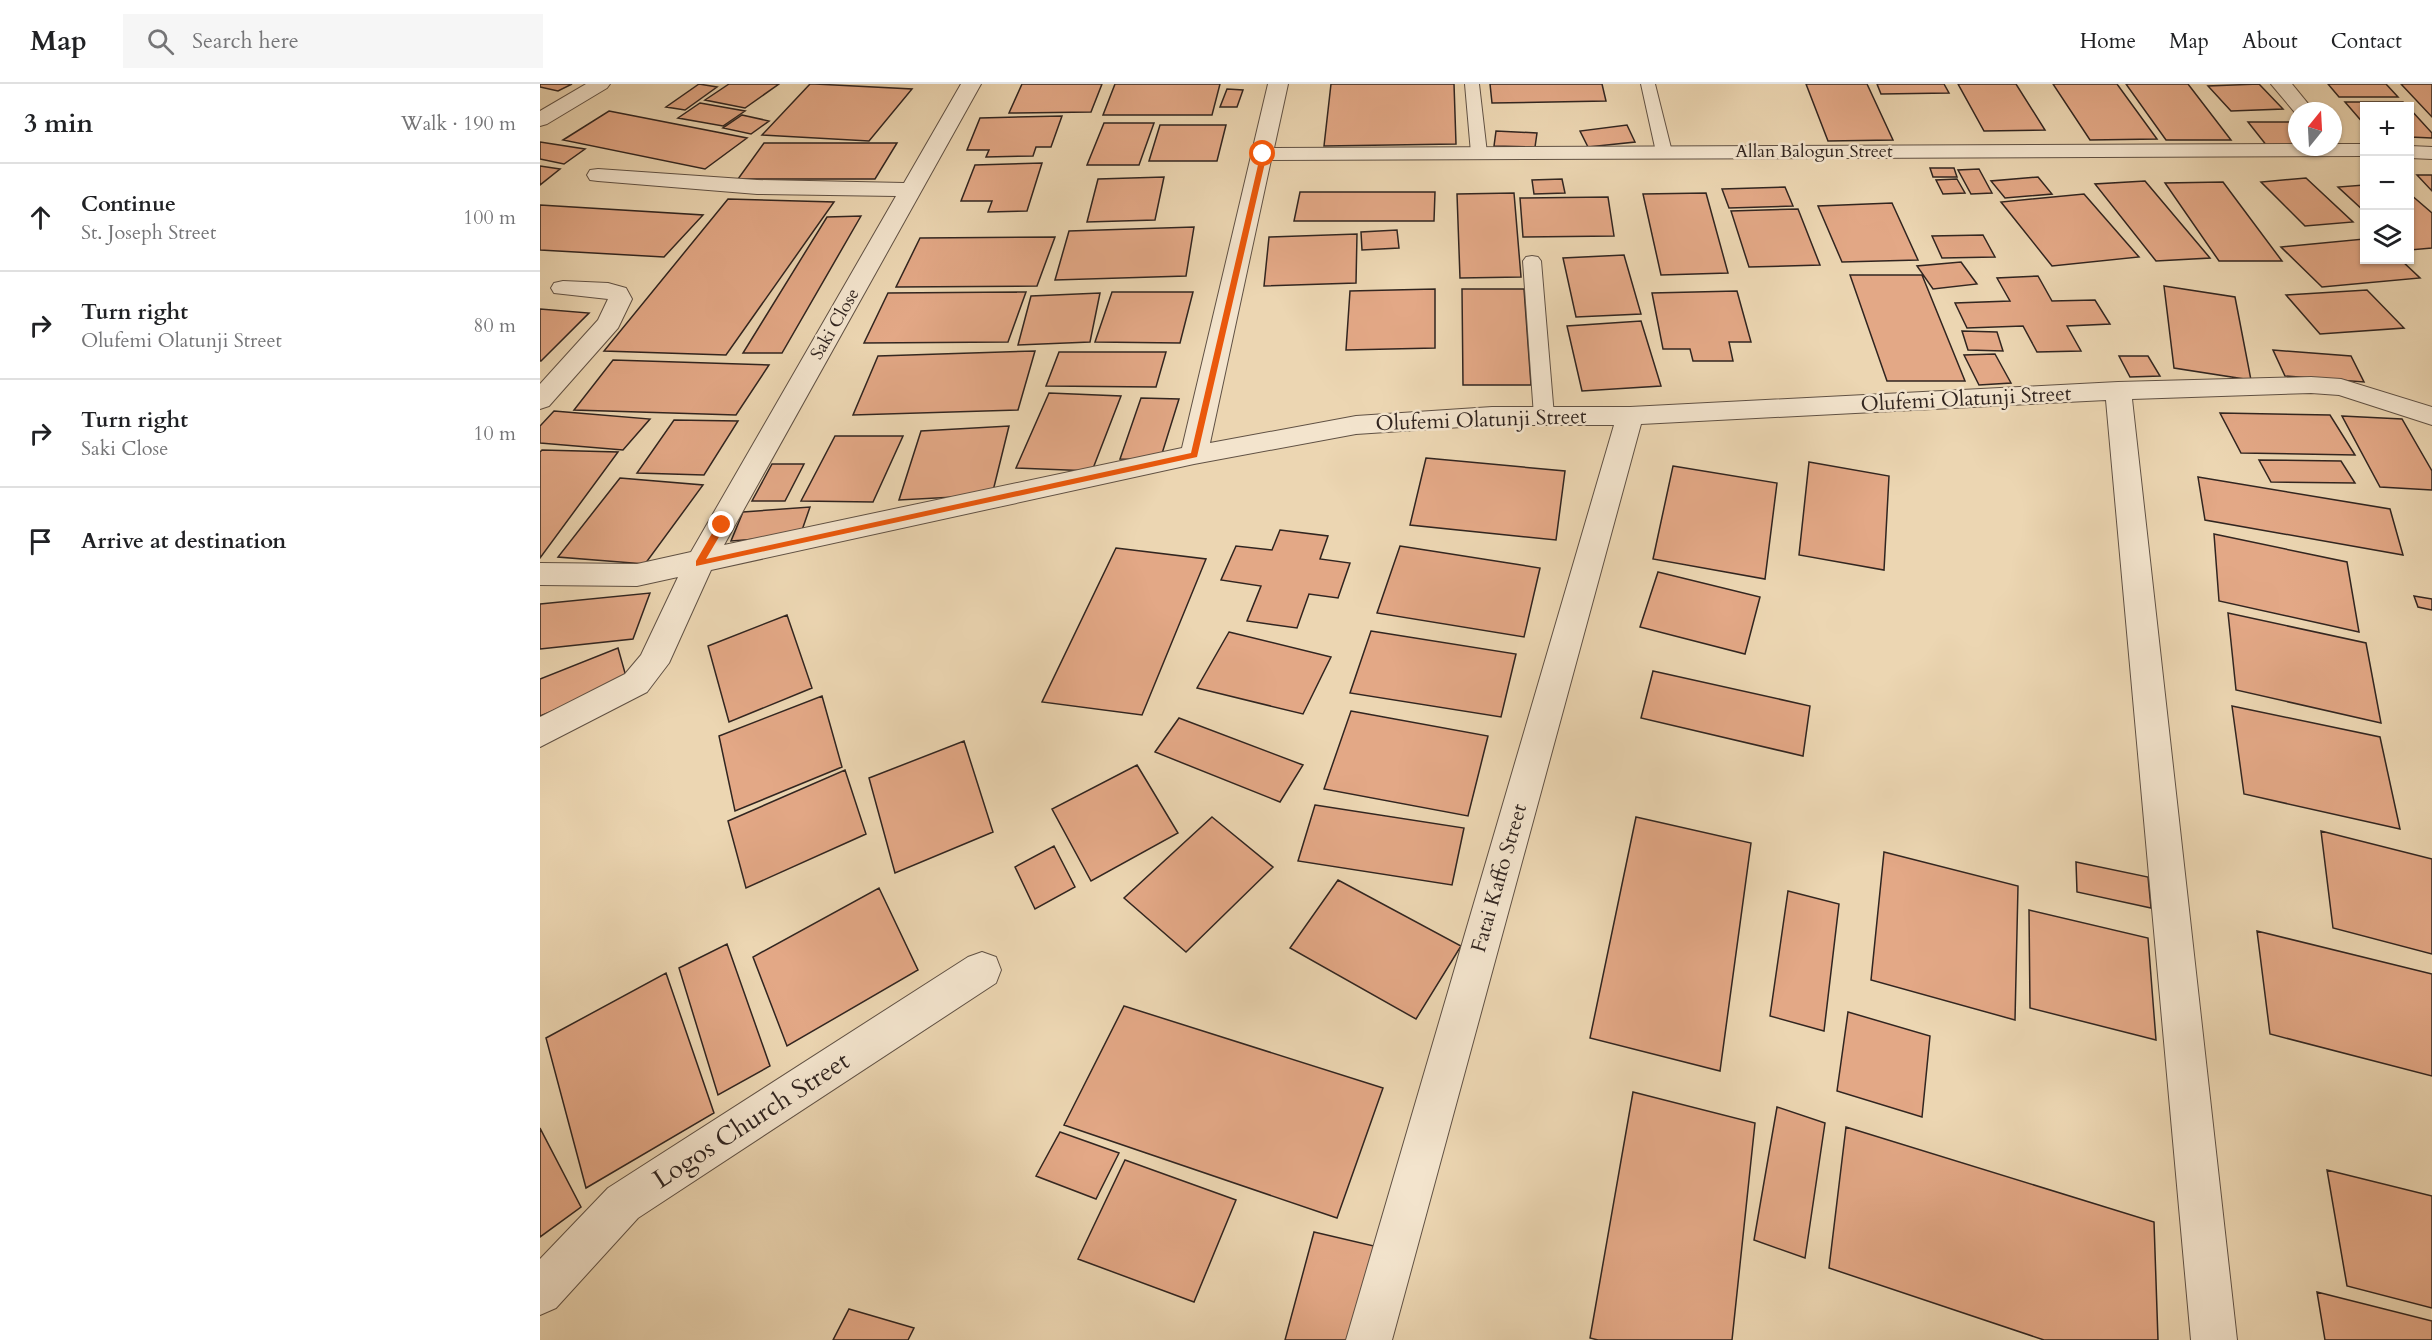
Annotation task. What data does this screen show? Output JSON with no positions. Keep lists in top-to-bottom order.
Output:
{
  "streets": {
    "street": [
      "Allan Balogun Street",
      "Saki Close",
      "Olufemi Olatunji Street",
      "Fatai Kaffo Street",
      "Logos Church Street"
    ]
  },
  "crossings": [
    ["Saki Close", "Olufemi Olatunji Street"],
    ["Olufemi Olatunji Street", "Fatai Kaffo Street"]
  ],
  "north": "top",
  "page": {
    "header": "Map",
    "search": "Search here",
    "nav": [
      "Home",
      "Map",
      "About",
      "Contact"
    ],
    "heading": ["3 min", "Walk · 190 m"],
    "map_buttons": ["+", "−"],
    "list": [
      ["Continue", "St. Joseph Street", "100 m"],
      ["Turn right", "Olufemi Olatunji Street", "80 m"],
      ["Turn right", "Saki Close", "10 m"],
      "Arrive at destination"
    ]
  }
}
